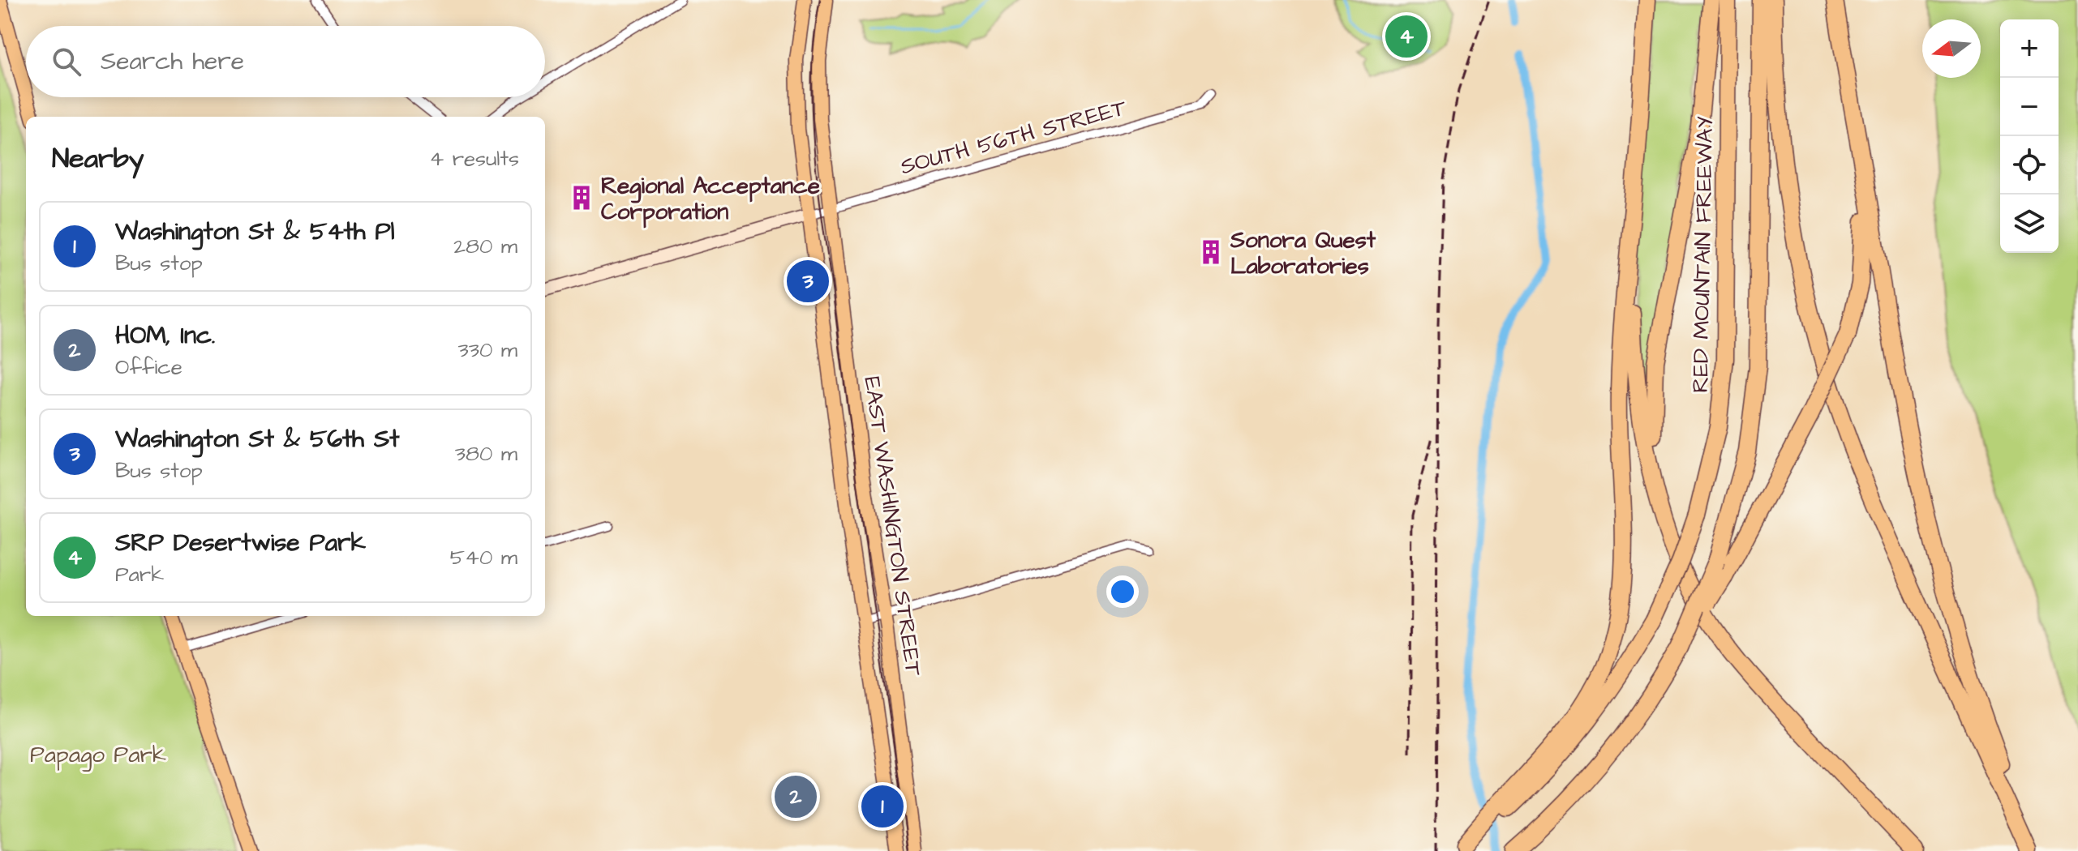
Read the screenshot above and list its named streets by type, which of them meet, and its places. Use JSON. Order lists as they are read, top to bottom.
{
  "streets": {
    "highway": ["RED MOUNTAIN FREEWAY"],
    "main road": ["EAST WASHINGTON STREET"],
    "street": ["SOUTH 56TH STREET"]
  },
  "crossings": [
    ["SOUTH 56TH STREET", "EAST WASHINGTON STREET"]
  ],
  "parks": ["Papago Park"],
  "places": {
    "building": ["Regional Acceptance Corporation", "Sonora Quest Laboratories"]
  },
  "north": "left",
  "page": {
    "pins": [
      "4",
      "3",
      "2",
      "1"
    ],
    "map_buttons": ["+", "−"],
    "search": "Search here",
    "heading": ["Nearby", "4 results"],
    "list": [
      {
        "mark": "1",
        "name": "Washington St & 54th Pl",
        "note": "Bus stop",
        "value": "280 m"
      },
      {
        "mark": "2",
        "name": "HOM, Inc.",
        "note": "Office",
        "value": "330 m"
      },
      {
        "mark": "3",
        "name": "Washington St & 56th St",
        "note": "Bus stop",
        "value": "380 m"
      },
      {
        "mark": "4",
        "name": "SRP Desertwise Park",
        "note": "Park",
        "value": "540 m"
      }
    ]
  }
}
